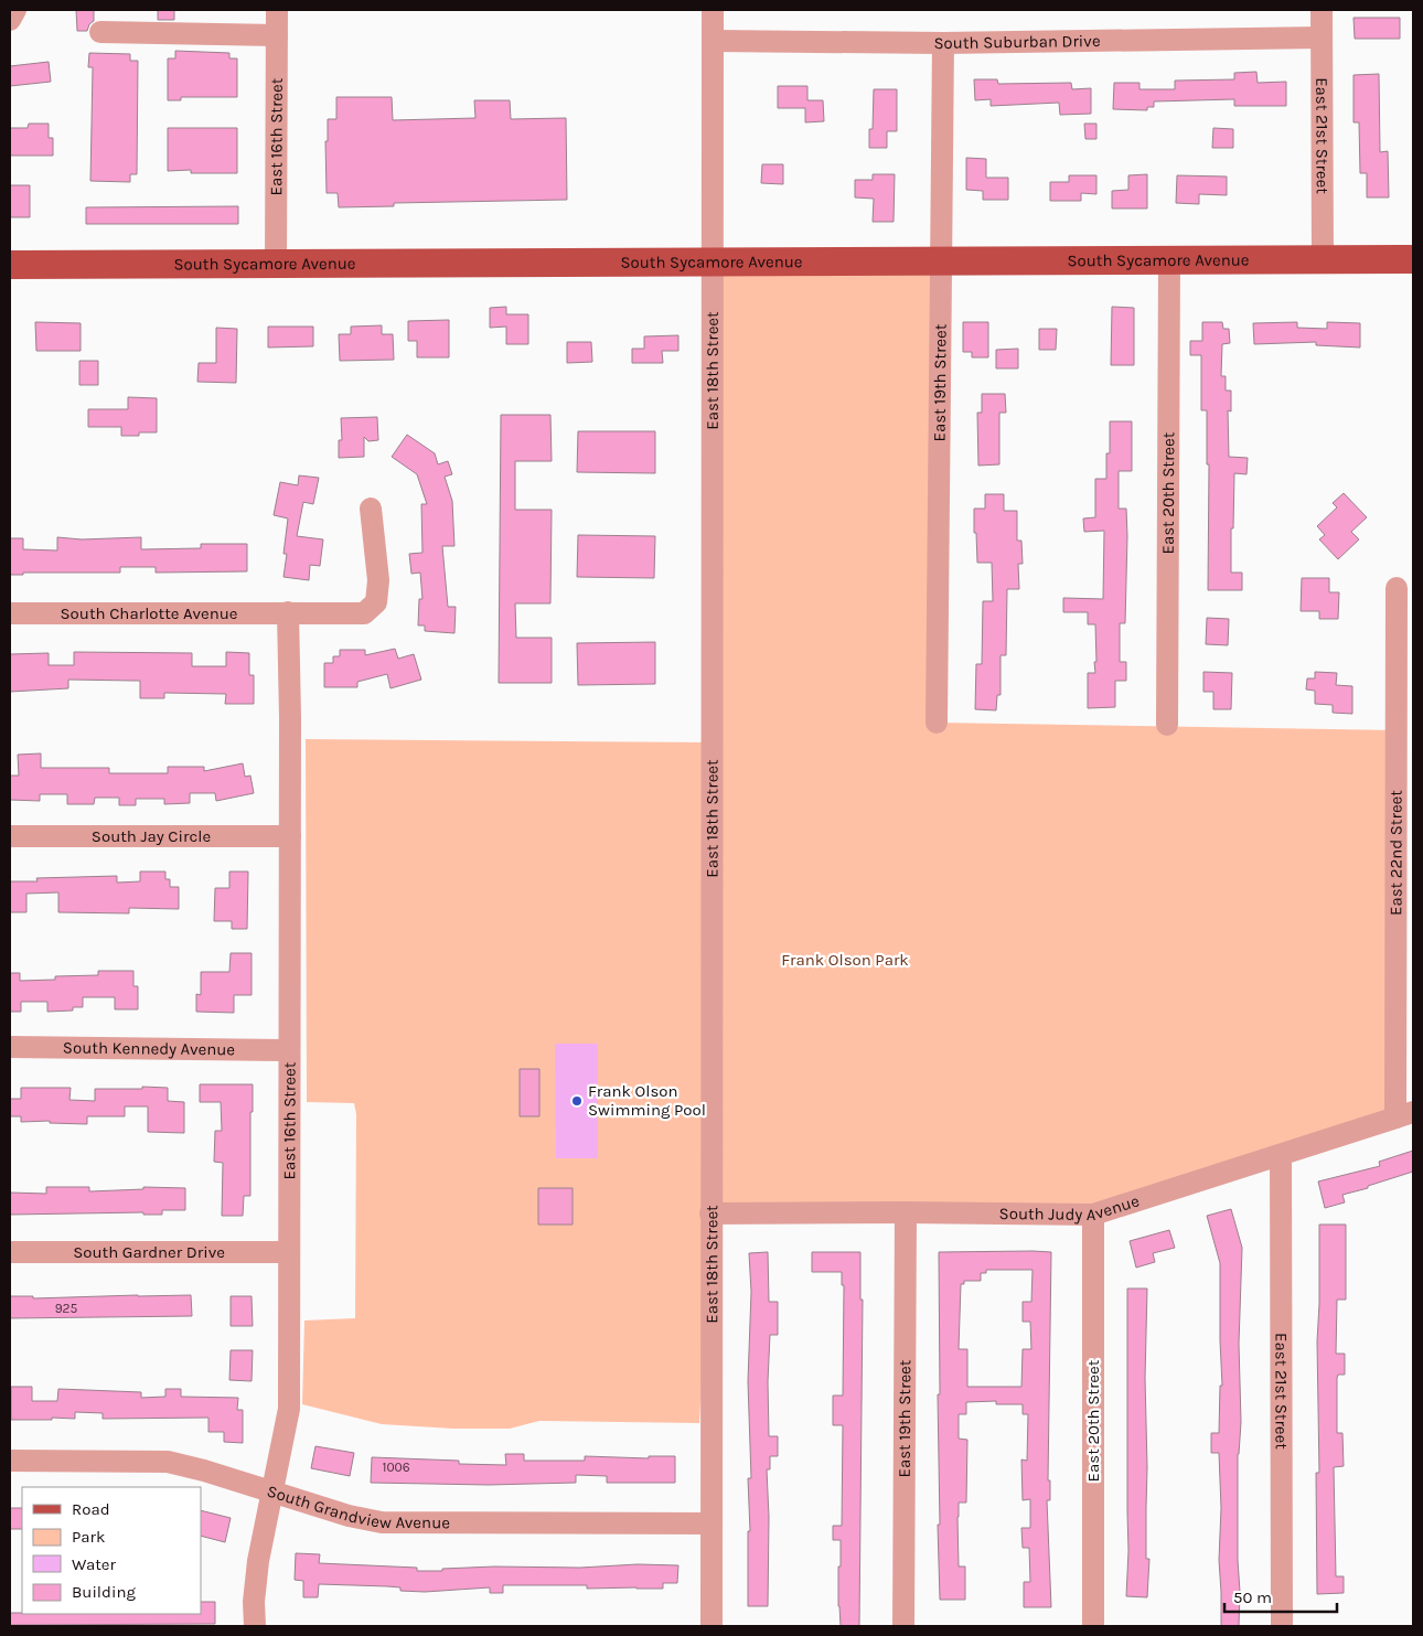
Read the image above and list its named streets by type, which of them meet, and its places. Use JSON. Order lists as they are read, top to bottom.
{
  "streets": {
    "main road": ["South Sycamore Avenue"],
    "street": [
      "South Suburban Drive",
      "East 21st Street",
      "East 16th Street",
      "East 18th Street",
      "East 19th Street",
      "East 20th Street",
      "South Charlotte Avenue",
      "South Jay Circle",
      "East 22nd Street",
      "South Kennedy Avenue",
      "South Judy Avenue",
      "South Gardner Drive",
      "South Grandview Avenue"
    ]
  },
  "crossings": [
    ["South Suburban Drive", "East 21st Street"],
    ["South Suburban Drive", "East 18th Street"],
    ["South Suburban Drive", "East 19th Street"],
    ["East 21st Street", "South Sycamore Avenue"],
    ["East 21st Street", "South Judy Avenue"],
    ["East 16th Street", "South Sycamore Avenue"],
    ["East 16th Street", "South Charlotte Avenue"],
    ["East 16th Street", "South Jay Circle"],
    ["East 16th Street", "South Kennedy Avenue"],
    ["East 16th Street", "South Gardner Drive"],
    ["East 16th Street", "South Grandview Avenue"],
    ["South Sycamore Avenue", "East 18th Street"],
    ["South Sycamore Avenue", "East 19th Street"],
    ["South Sycamore Avenue", "East 20th Street"],
    ["East 18th Street", "South Judy Avenue"],
    ["East 18th Street", "South Grandview Avenue"],
    ["East 19th Street", "South Judy Avenue"],
    ["East 20th Street", "South Judy Avenue"],
    ["East 22nd Street", "South Judy Avenue"]
  ],
  "parks": ["Frank Olson Park"],
  "places": ["Frank Olson Swimming Pool"],
  "house_numbers": ["925", "1006"],
  "legend": [
    "Road",
    "Park",
    "Water",
    "Building"
  ],
  "scale_bar": "50 m"
}
